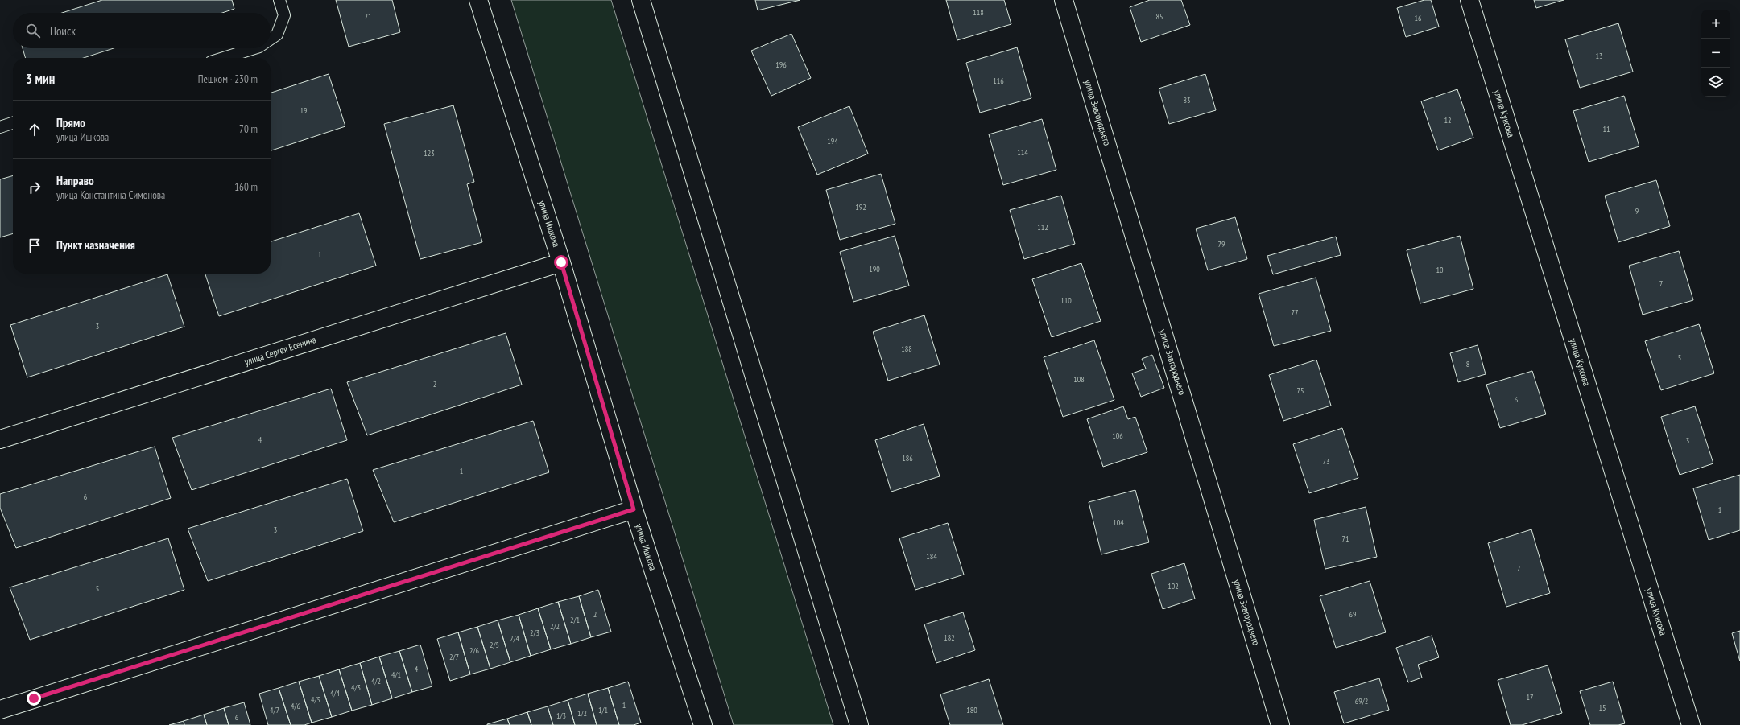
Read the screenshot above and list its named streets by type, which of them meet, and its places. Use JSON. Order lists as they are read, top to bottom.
{
  "streets": {
    "street": [
      "улица Завгороднего",
      "улица Куксова",
      "улица Ишкова",
      "улица Сергея Есенина"
    ]
  },
  "crossings": [
    ["улица Ишкова", "улица Сергея Есенина"]
  ],
  "house_numbers": [
    "118",
    "21",
    "85",
    "16",
    "13",
    "196",
    "116",
    "83",
    "19",
    "12",
    "11",
    "194",
    "114",
    "123",
    "192",
    "9",
    "112",
    "79",
    "1",
    "190",
    "10",
    "7",
    "110",
    "77",
    "3",
    "188",
    "5",
    "8",
    "108",
    "2",
    "75",
    "6",
    "106",
    "4",
    "3",
    "186",
    "73",
    "1",
    "6",
    "1",
    "104",
    "3",
    "71",
    "184",
    "2",
    "102",
    "5",
    "2",
    "69",
    "2/1",
    "2/2",
    "2/3",
    "182",
    "2/4",
    "2/5",
    "2/6",
    "2/7",
    "4",
    "4/1",
    "4/2",
    "4/3",
    "4/4",
    "17",
    "4/5",
    "69/2",
    "1",
    "4/6",
    "15",
    "4/7",
    "1/1",
    "180",
    "1/2",
    "1/3",
    "6"
  ],
  "page": {
    "map_buttons": ["+", "−"],
    "search": "Поиск",
    "heading": ["3 мин", "Пешком · 230 m"],
    "list": [
      ["Прямо", "улица Ишкова", "70 m"],
      ["Направо", "улица Константина Симонова", "160 m"],
      "Пункт назначения"
    ]
  }
}
